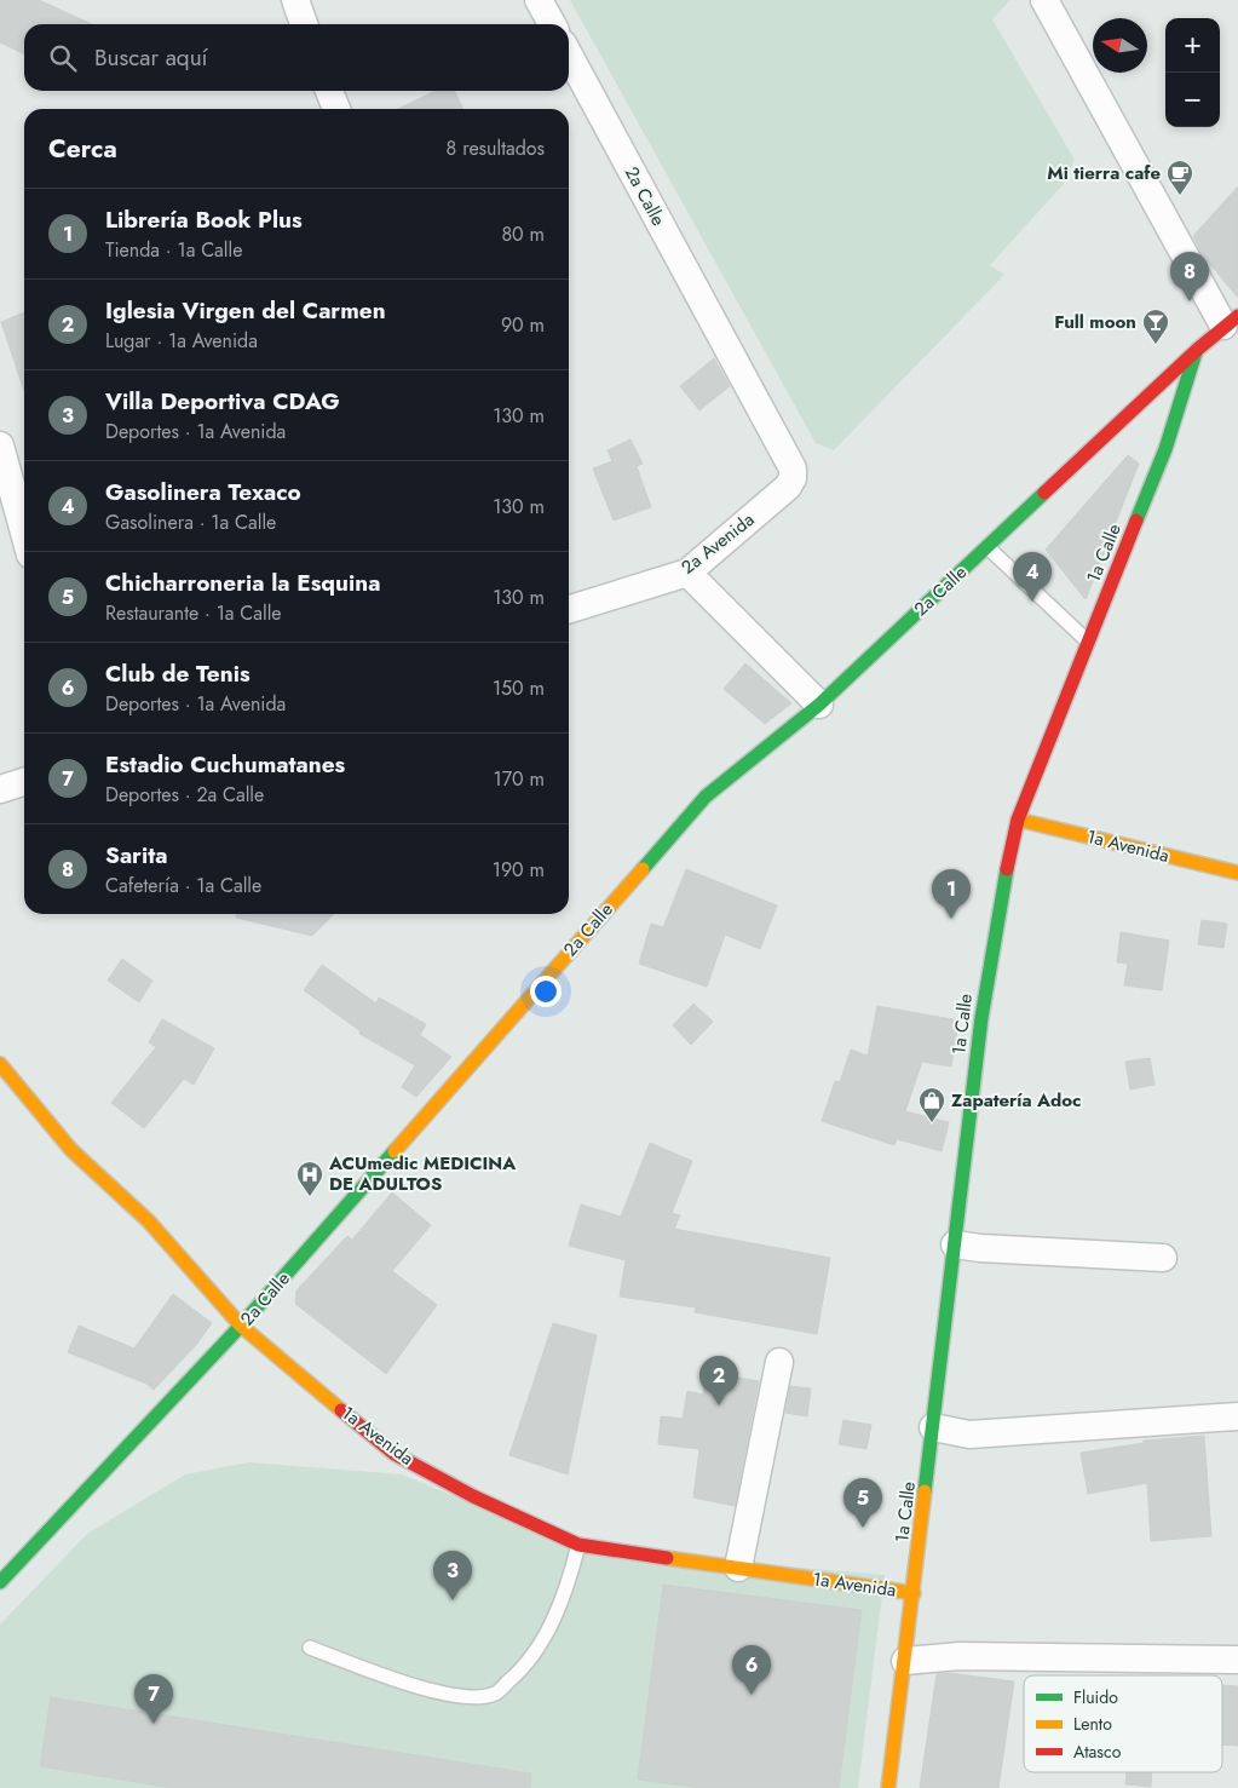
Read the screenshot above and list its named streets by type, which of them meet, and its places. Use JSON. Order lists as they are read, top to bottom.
{
  "streets": {
    "main road": ["2a Calle", "1a Calle", "1a Avenida"],
    "street": ["2a Avenida"]
  },
  "crossings": [
    ["2a Calle", "2a Avenida"],
    ["2a Calle", "1a Calle"],
    ["2a Calle", "1a Avenida"],
    ["1a Calle", "1a Avenida"]
  ],
  "places": {
    "cafe": ["Mi tierra cafe"],
    "bar": ["Full moon"],
    "shop": ["Zapatería Adoc"],
    "hospital": ["ACUmedic MEDICINA DE ADULTOS"]
  },
  "legend": ["Fluido", "Lento", "Atasco"],
  "north": "left",
  "page": {
    "map_buttons": ["+", "−"],
    "search": "Buscar aquí",
    "heading": ["Cerca", "8 resultados"],
    "list": [
      {
        "mark": "1",
        "name": "Librería Book Plus",
        "note": "Tienda · 1a Calle",
        "value": "80 m"
      },
      {
        "mark": "2",
        "name": "Iglesia Virgen del Carmen",
        "note": "Lugar · 1a Avenida",
        "value": "90 m"
      },
      {
        "mark": "3",
        "name": "Villa Deportiva CDAG",
        "note": "Deportes · 1a Avenida",
        "value": "130 m"
      },
      {
        "mark": "4",
        "name": "Gasolinera Texaco",
        "note": "Gasolinera · 1a Calle",
        "value": "130 m"
      },
      {
        "mark": "5",
        "name": "Chicharroneria la Esquina",
        "note": "Restaurante · 1a Calle",
        "value": "130 m"
      },
      {
        "mark": "6",
        "name": "Club de Tenis",
        "note": "Deportes · 1a Avenida",
        "value": "150 m"
      },
      {
        "mark": "7",
        "name": "Estadio Cuchumatanes",
        "note": "Deportes · 2a Calle",
        "value": "170 m"
      },
      {
        "mark": "8",
        "name": "Sarita",
        "note": "Cafetería · 1a Calle",
        "value": "190 m"
      }
    ],
    "pins": [
      "8",
      "4",
      "1",
      "2",
      "5",
      "3",
      "6",
      "7"
    ]
  }
}
